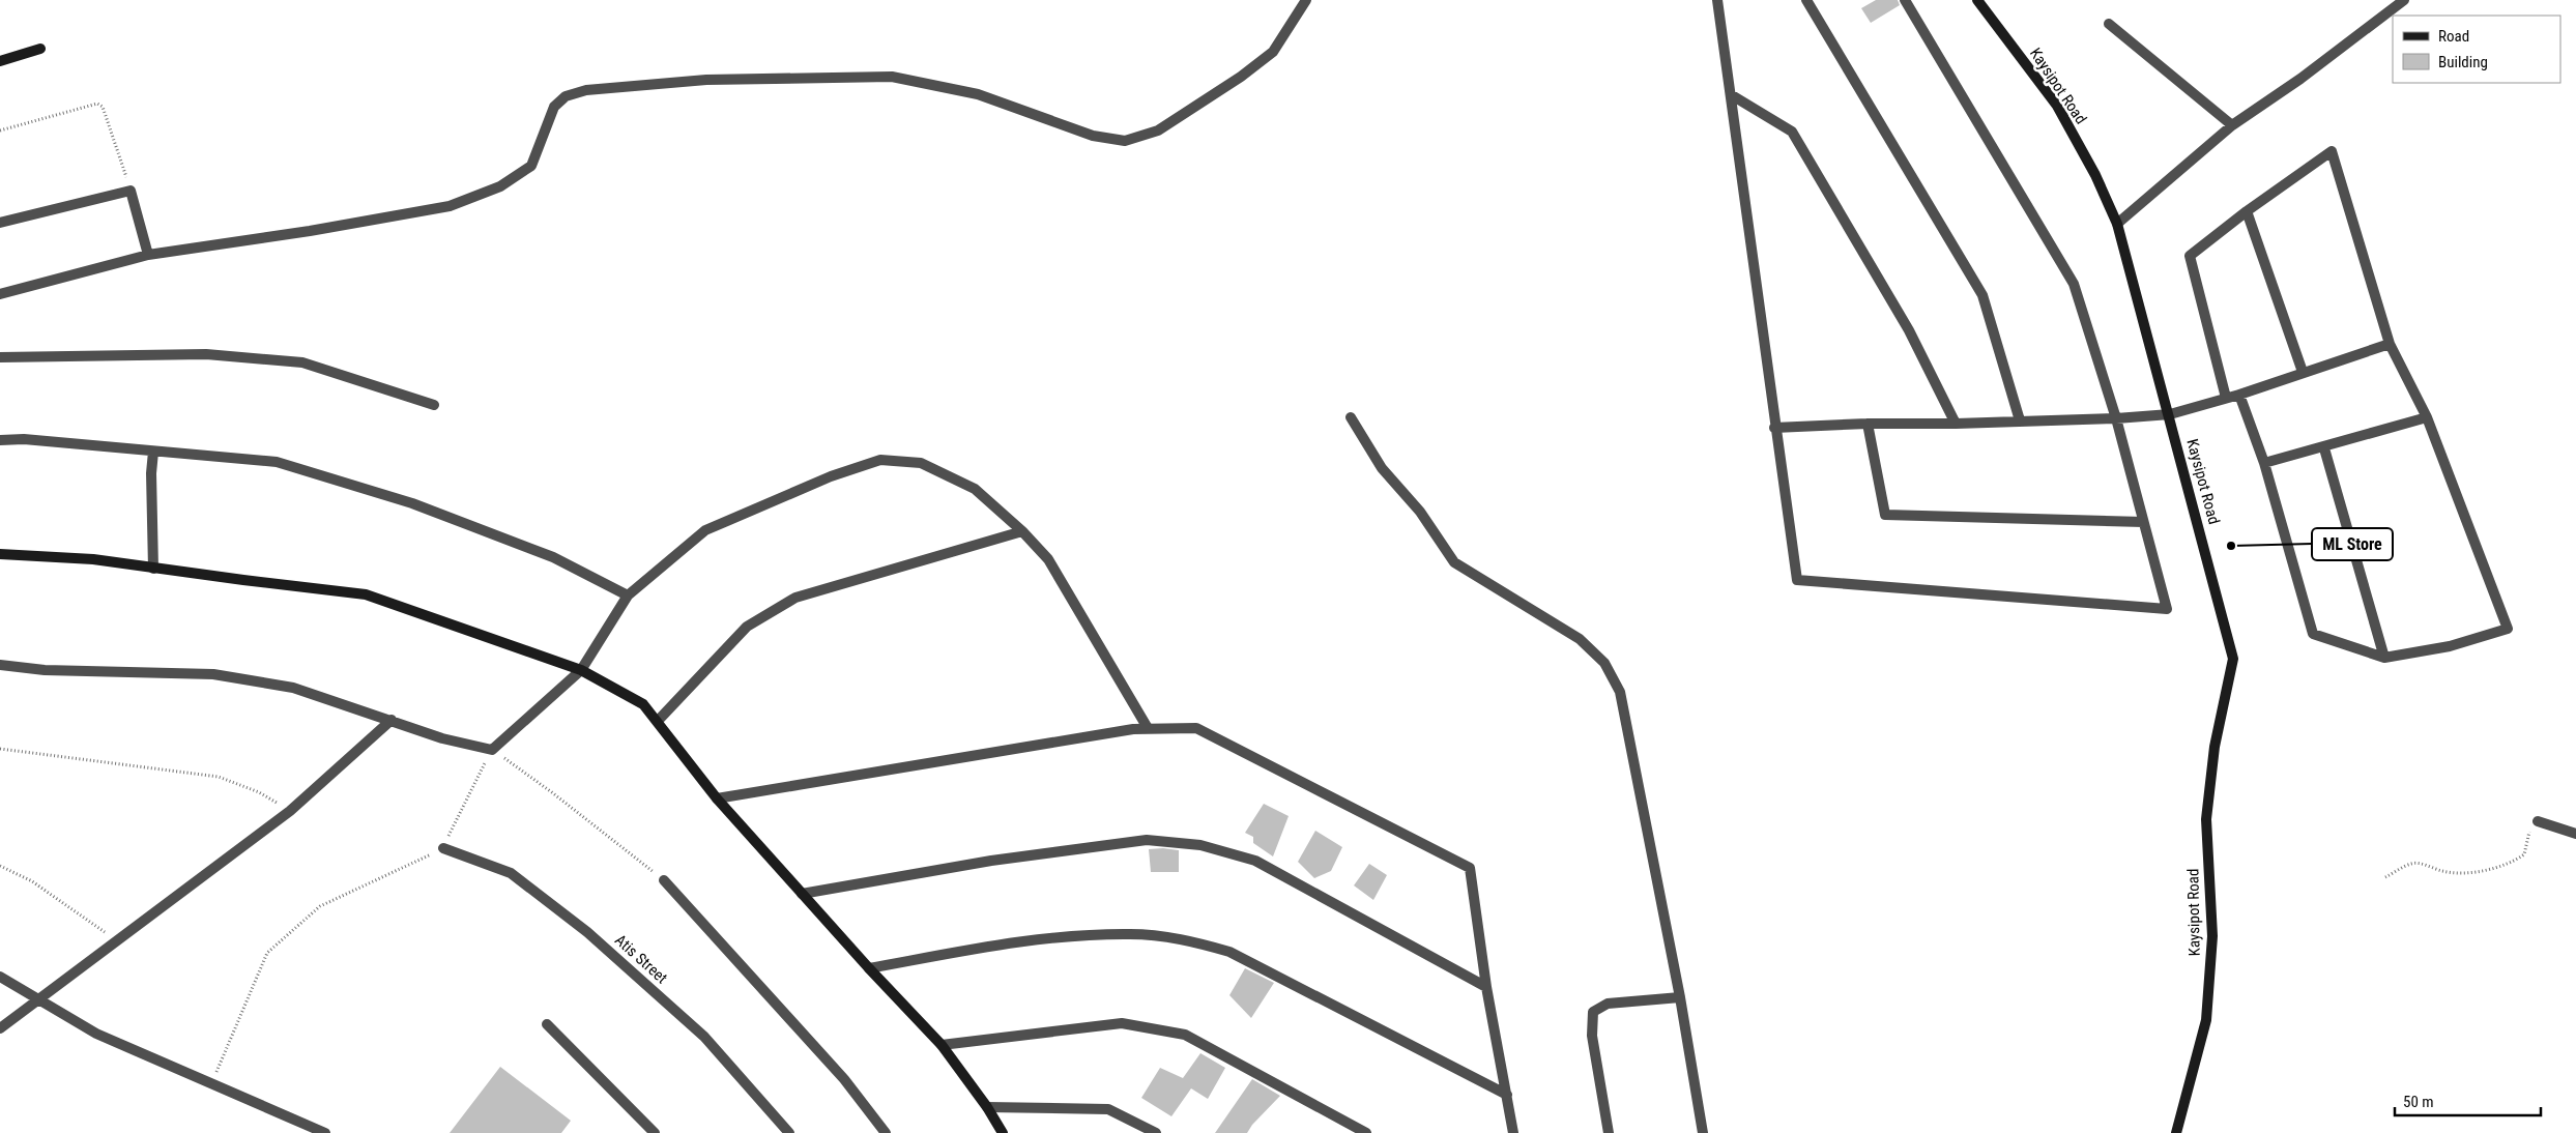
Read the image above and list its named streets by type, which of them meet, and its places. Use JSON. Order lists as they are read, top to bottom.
{
  "streets": {
    "street": ["Kaysipot Road", "Atis Street"]
  },
  "places": ["ML Store"],
  "legend": ["Road", "Building"],
  "scale_bar": "50 m"
}
